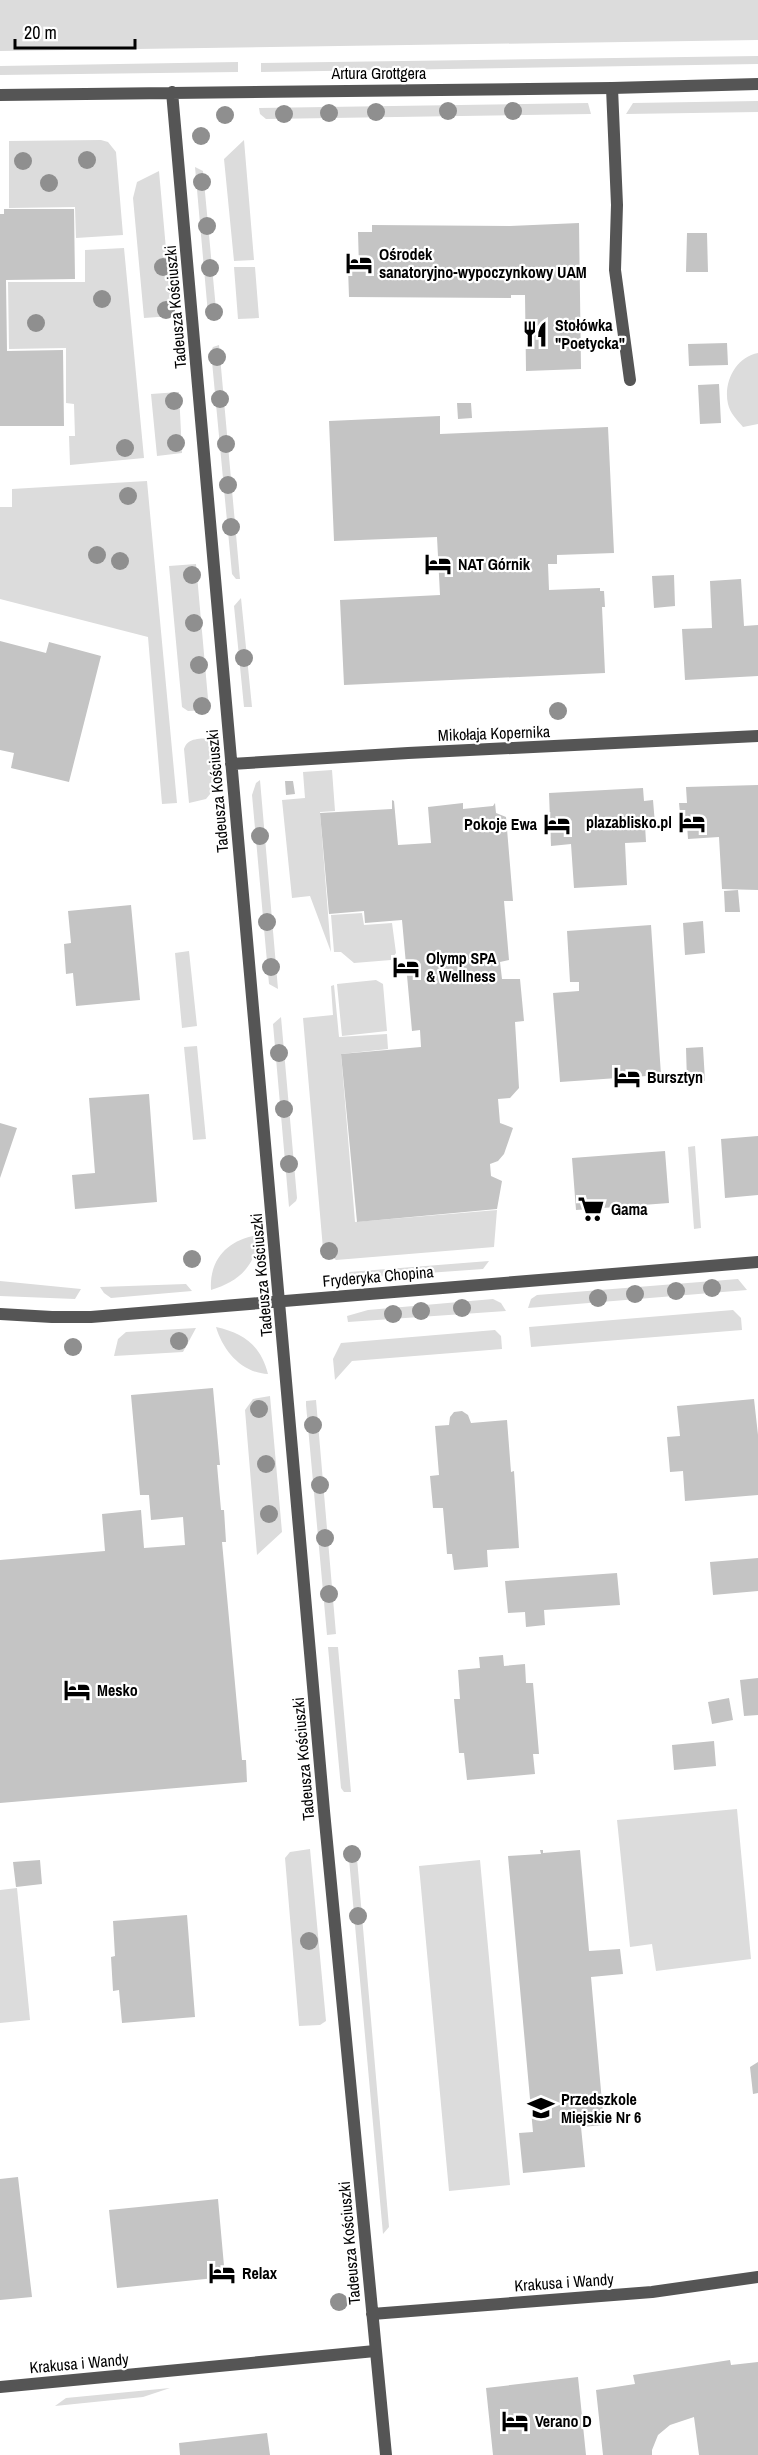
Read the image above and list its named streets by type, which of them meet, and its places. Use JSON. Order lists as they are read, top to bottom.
{
  "streets": {
    "street": [
      "Artura Grottgera",
      "Tadeusza Kościuszki",
      "Mikołaja Kopernika",
      "Fryderyka Chopina",
      "Krakusa i Wandy"
    ]
  },
  "crossings": [
    ["Artura Grottgera", "Tadeusza Kościuszki"],
    ["Tadeusza Kościuszki", "Mikołaja Kopernika"],
    ["Tadeusza Kościuszki", "Fryderyka Chopina"],
    ["Tadeusza Kościuszki", "Krakusa i Wandy"]
  ],
  "places": {
    "hotel": [
      "Ośrodek sanatoryjno-wypoczynkowy UAM",
      "NAT Górnik",
      "plazablisko.pl",
      "Pokoje Ewa",
      "Olymp SPA & Wellness",
      "Bursztyn",
      "Mesko",
      "Relax",
      "Verano D"
    ],
    "restaurant": ["Stołówka \"Poetycka\""],
    "supermarket": ["Gama"],
    "school or university": ["Przedszkole Miejskie Nr 6"]
  },
  "scale_bar": "20 m"
}
